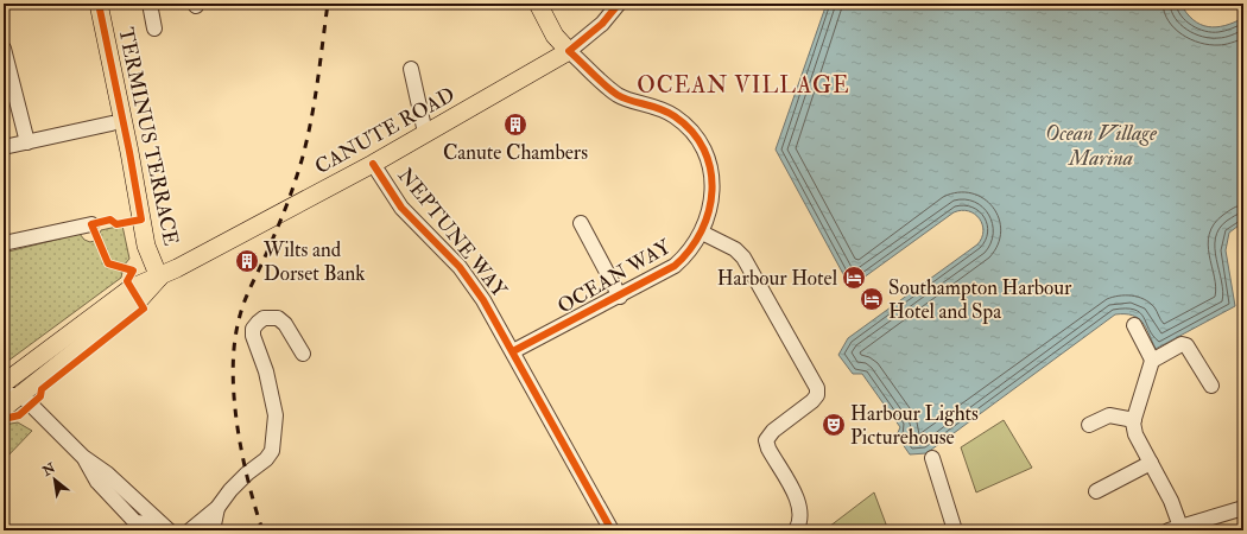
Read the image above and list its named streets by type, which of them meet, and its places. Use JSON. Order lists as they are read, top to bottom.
{
  "streets": {
    "main road": ["CANUTE ROAD", "TERMINUS TERRACE"],
    "street": ["NEPTUNE WAY", "OCEAN WAY"]
  },
  "crossings": [
    ["CANUTE ROAD", "TERMINUS TERRACE"],
    ["CANUTE ROAD", "NEPTUNE WAY"],
    ["CANUTE ROAD", "OCEAN WAY"],
    ["NEPTUNE WAY", "OCEAN WAY"]
  ],
  "districts": ["OCEAN VILLAGE"],
  "water": ["Ocean Village Marina"],
  "places": {
    "building": ["Canute Chambers", "Wilts and Dorset Bank"],
    "hotel": ["Harbour Hotel", "Southampton Harbour Hotel and Spa"],
    "theatre": ["Harbour Lights Picturehouse"]
  },
  "north": "top left"
}
